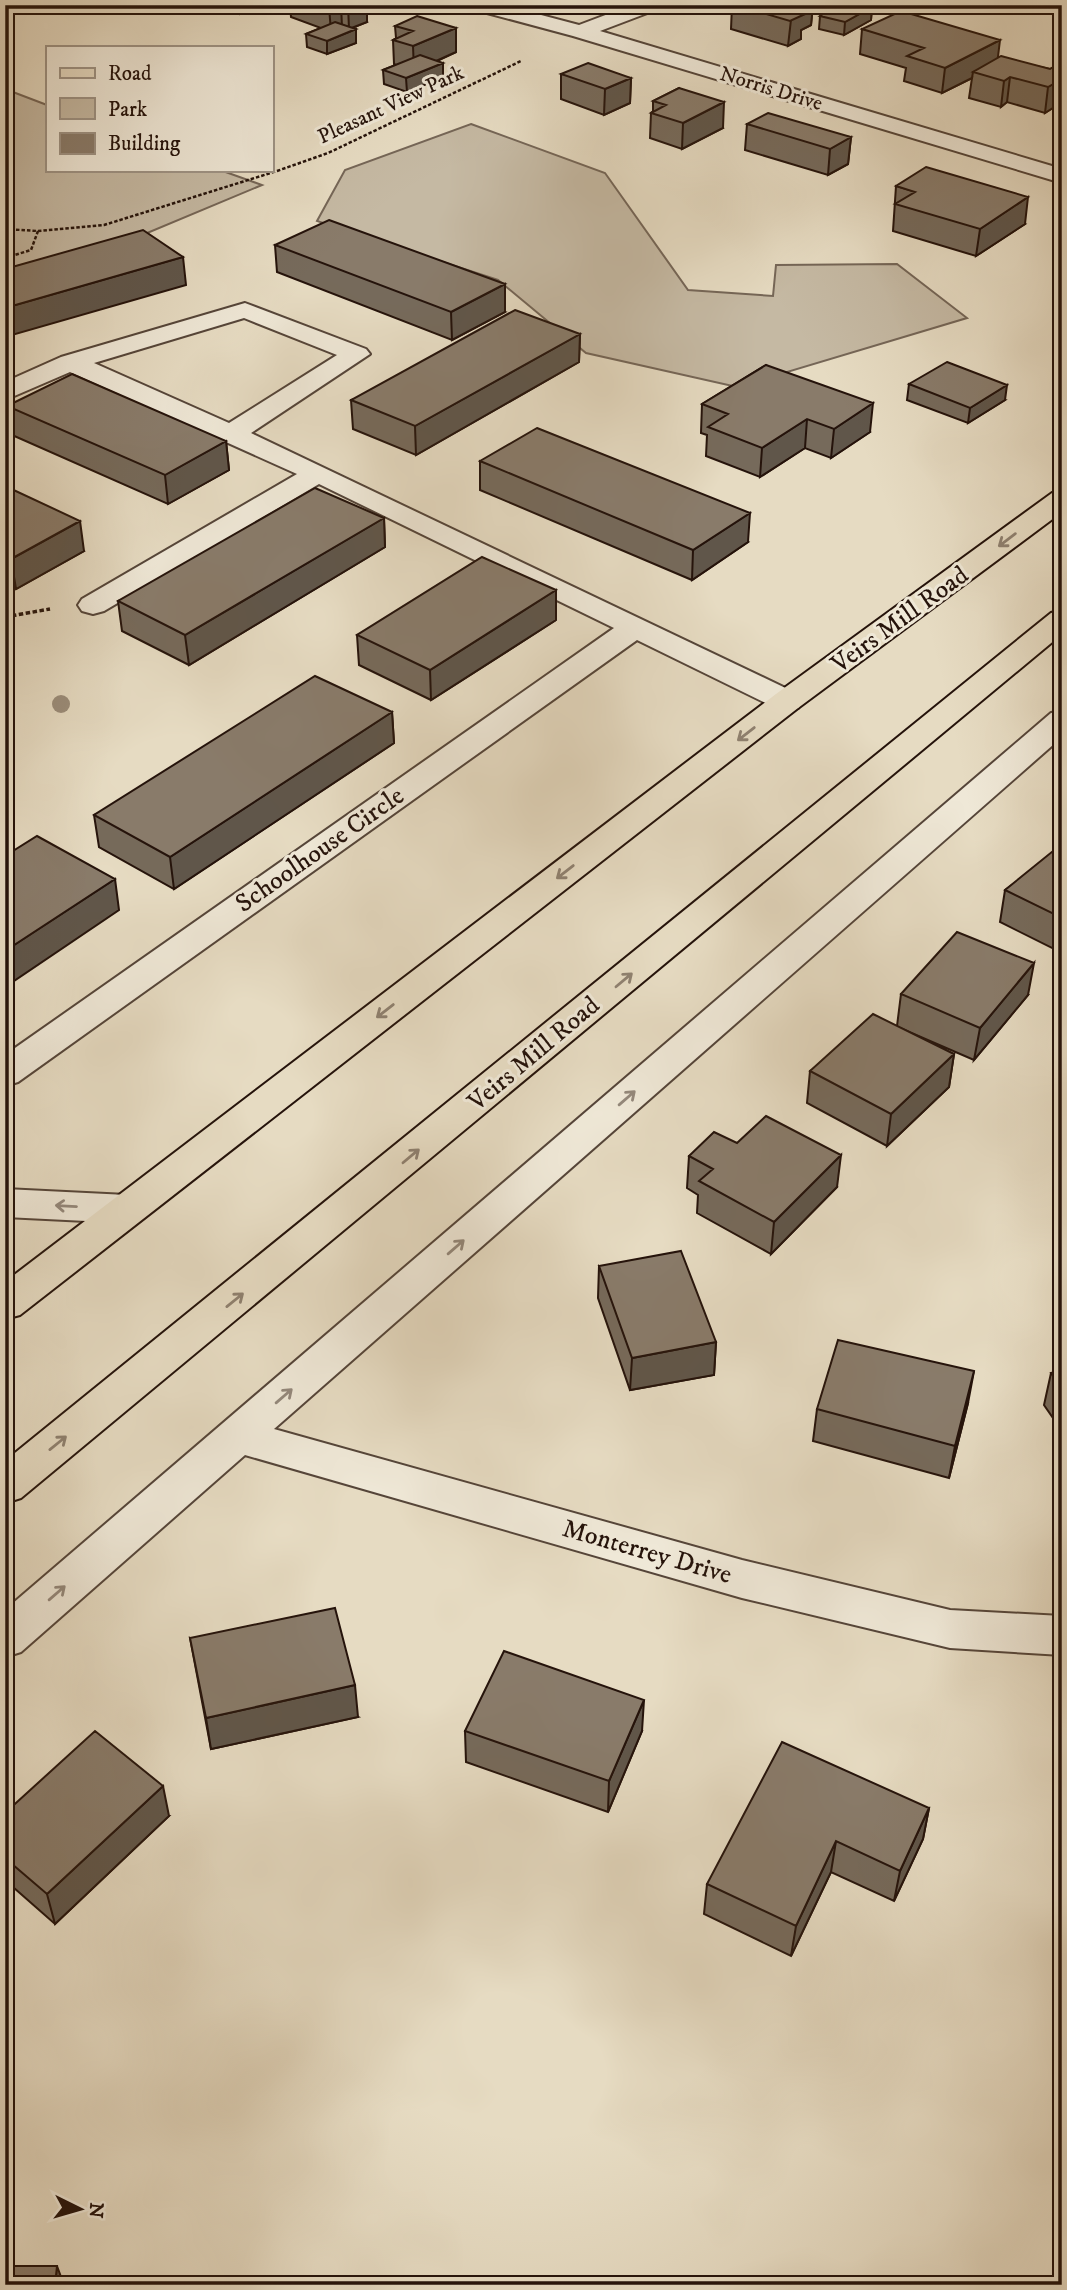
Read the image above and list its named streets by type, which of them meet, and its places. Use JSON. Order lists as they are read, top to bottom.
{
  "streets": {
    "main road": ["Veirs Mill Road"],
    "street": ["Norris Drive", "Schoolhouse Circle", "Monterrey Drive"],
    "path": ["Pleasant View Park"]
  },
  "crossings": [
    ["Norris Drive", "Pleasant View Park"]
  ],
  "legend": ["Road", "Park", "Building"],
  "north": "right"
}
